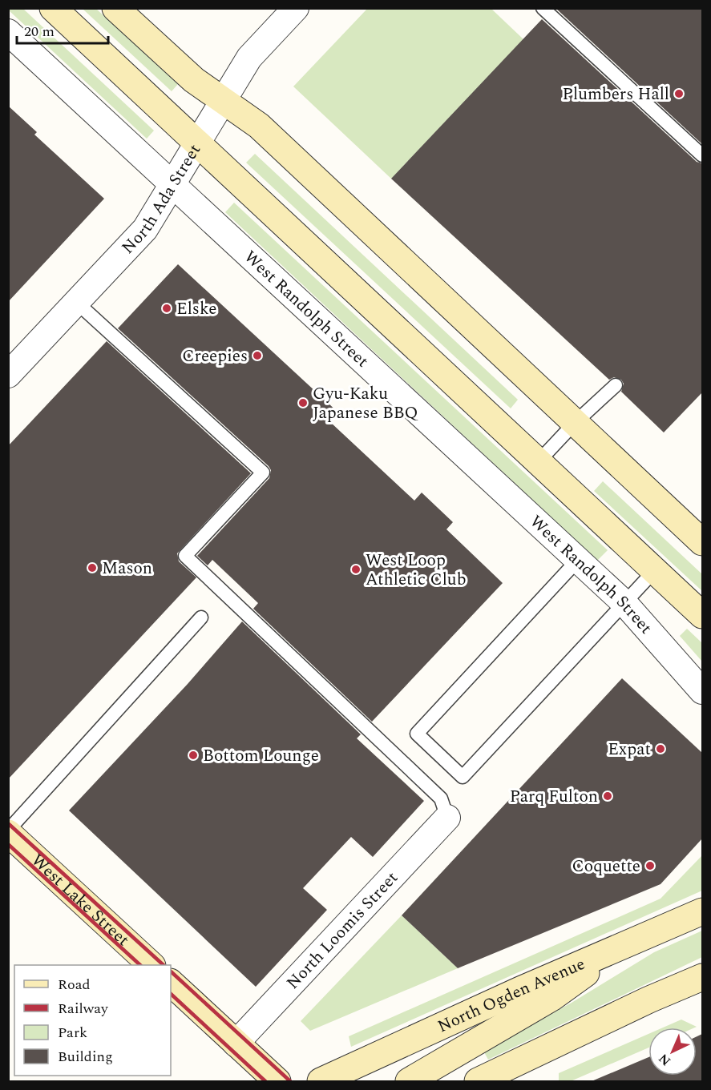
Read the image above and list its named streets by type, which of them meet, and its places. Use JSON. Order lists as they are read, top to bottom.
{
  "streets": {
    "main road": ["West Lake Street", "North Ogden Avenue"],
    "street": ["North Ada Street", "West Randolph Street", "North Loomis Street"]
  },
  "crossings": [
    ["North Ada Street", "West Randolph Street"]
  ],
  "places": [
    "Plumbers Hall",
    "Elske",
    "Creepies",
    "Gyu-Kaku Japanese BBQ",
    "Mason",
    "West Loop Athletic Club",
    "Expat",
    "Bottom Lounge",
    "Parq Fulton",
    "Coquette"
  ],
  "legend": [
    "Road",
    "Railway",
    "Park",
    "Building"
  ],
  "scale_bar": "20 m",
  "north": "bottom left"
}
